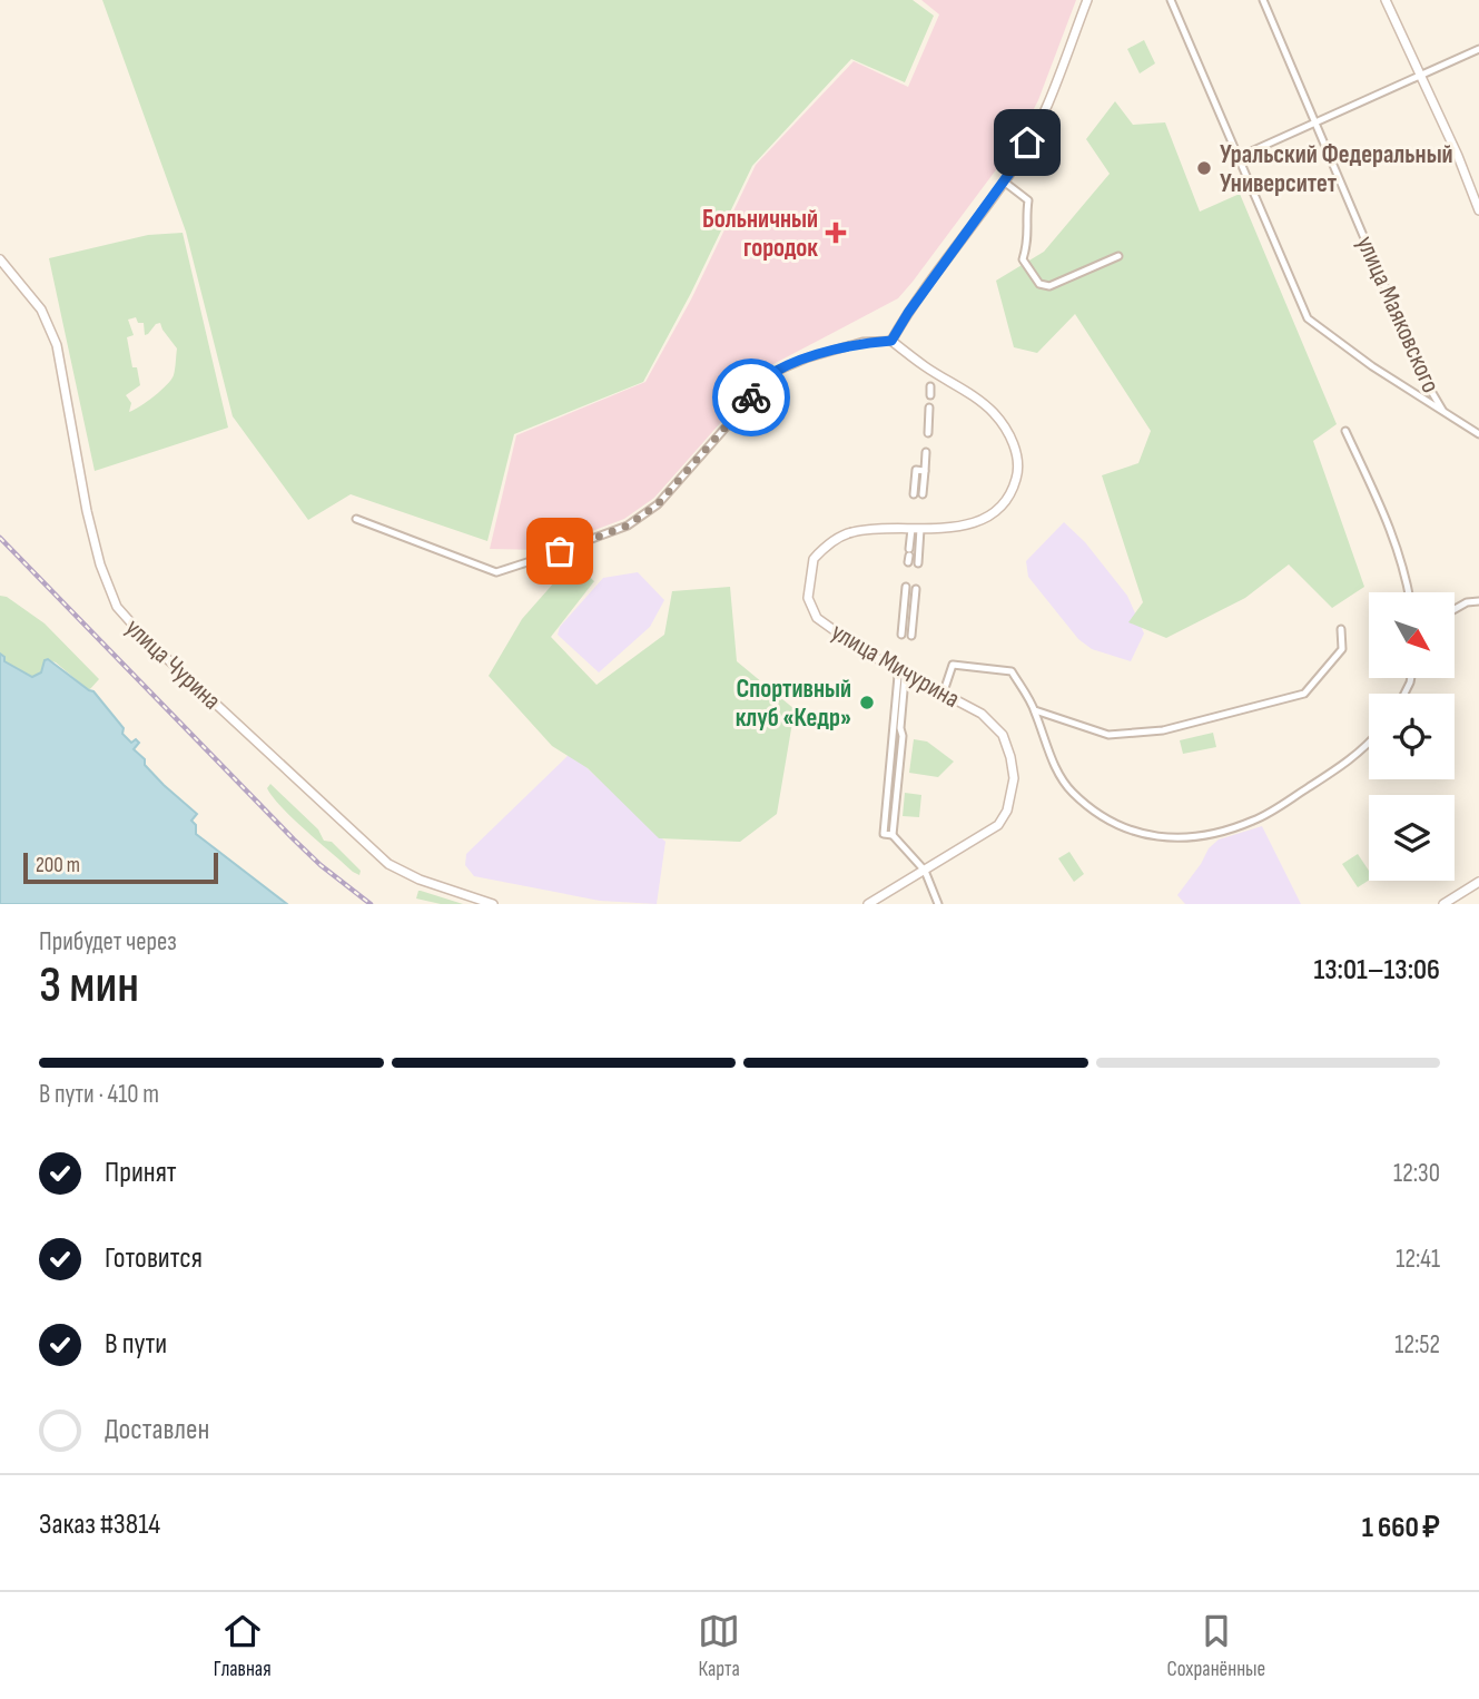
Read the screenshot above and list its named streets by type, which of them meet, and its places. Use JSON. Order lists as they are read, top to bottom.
{
  "streets": {
    "street": ["улица Маяковского", "улица Чурина", "улица Мичурина"]
  },
  "places": {
    "other": ["Уральский Федеральный Университет", "Спортивный клуб «Кедр»"],
    "health": ["Больничный городок"]
  },
  "scale_bar": "200 m",
  "north": "bottom right",
  "page": {
    "scale": "200 m",
    "heading": ["3 мин", "Прибудет через", "13:01–13:06"],
    "panel": ["Заказ #3814", "1 660 ₽"],
    "bar": "В пути · 410 m",
    "list": [
      ["Принят", "12:30"],
      ["Готовится", "12:41"],
      ["В пути", "12:52"],
      "Доставлен"
    ],
    "tabs": ["Главная", "Карта", "Сохранённые"]
  }
}
